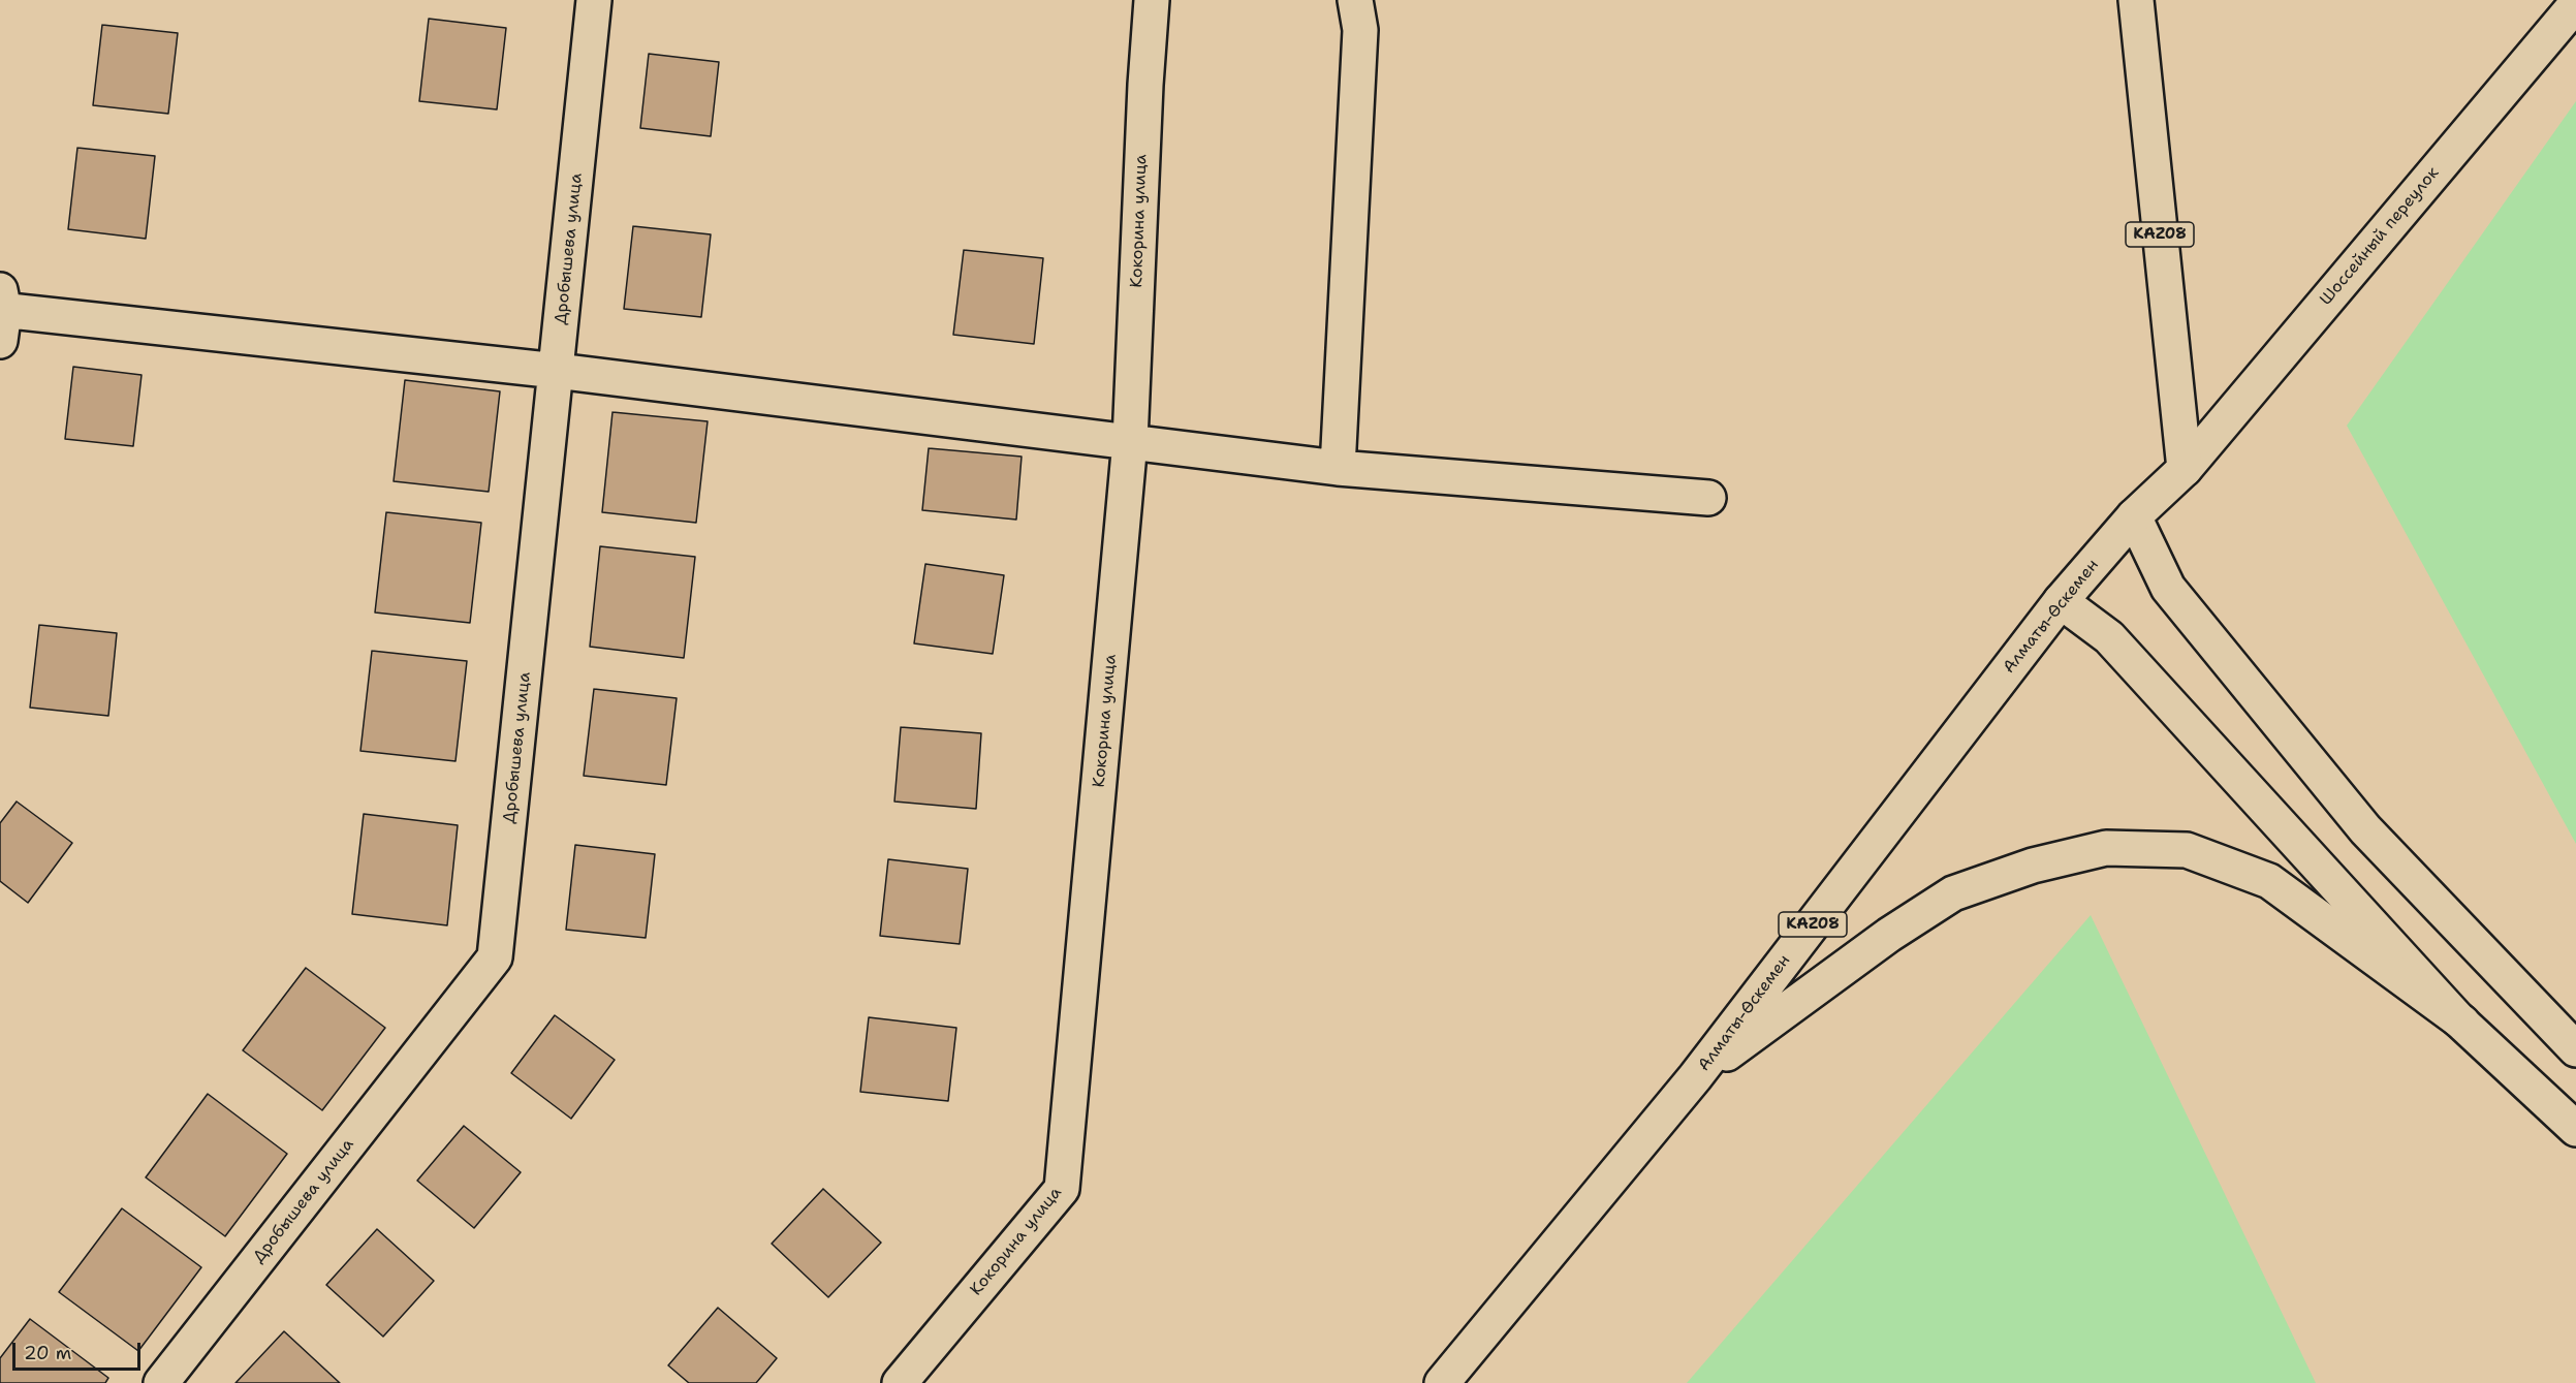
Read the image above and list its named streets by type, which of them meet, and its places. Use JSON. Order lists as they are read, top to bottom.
{
  "streets": {
    "main road": [
      "Кокорина улица",
      "KAZ08",
      "Шоссейный переулок",
      "Дробышева улица",
      "Алматы-Өскемен"
    ]
  },
  "crossings": [
    ["KAZ08", "Шоссейный переулок"],
    ["KAZ08", "Алматы-Өскемен"],
    ["Шоссейный переулок", "Алматы-Өскемен"]
  ],
  "scale_bar": "20 m"
}
